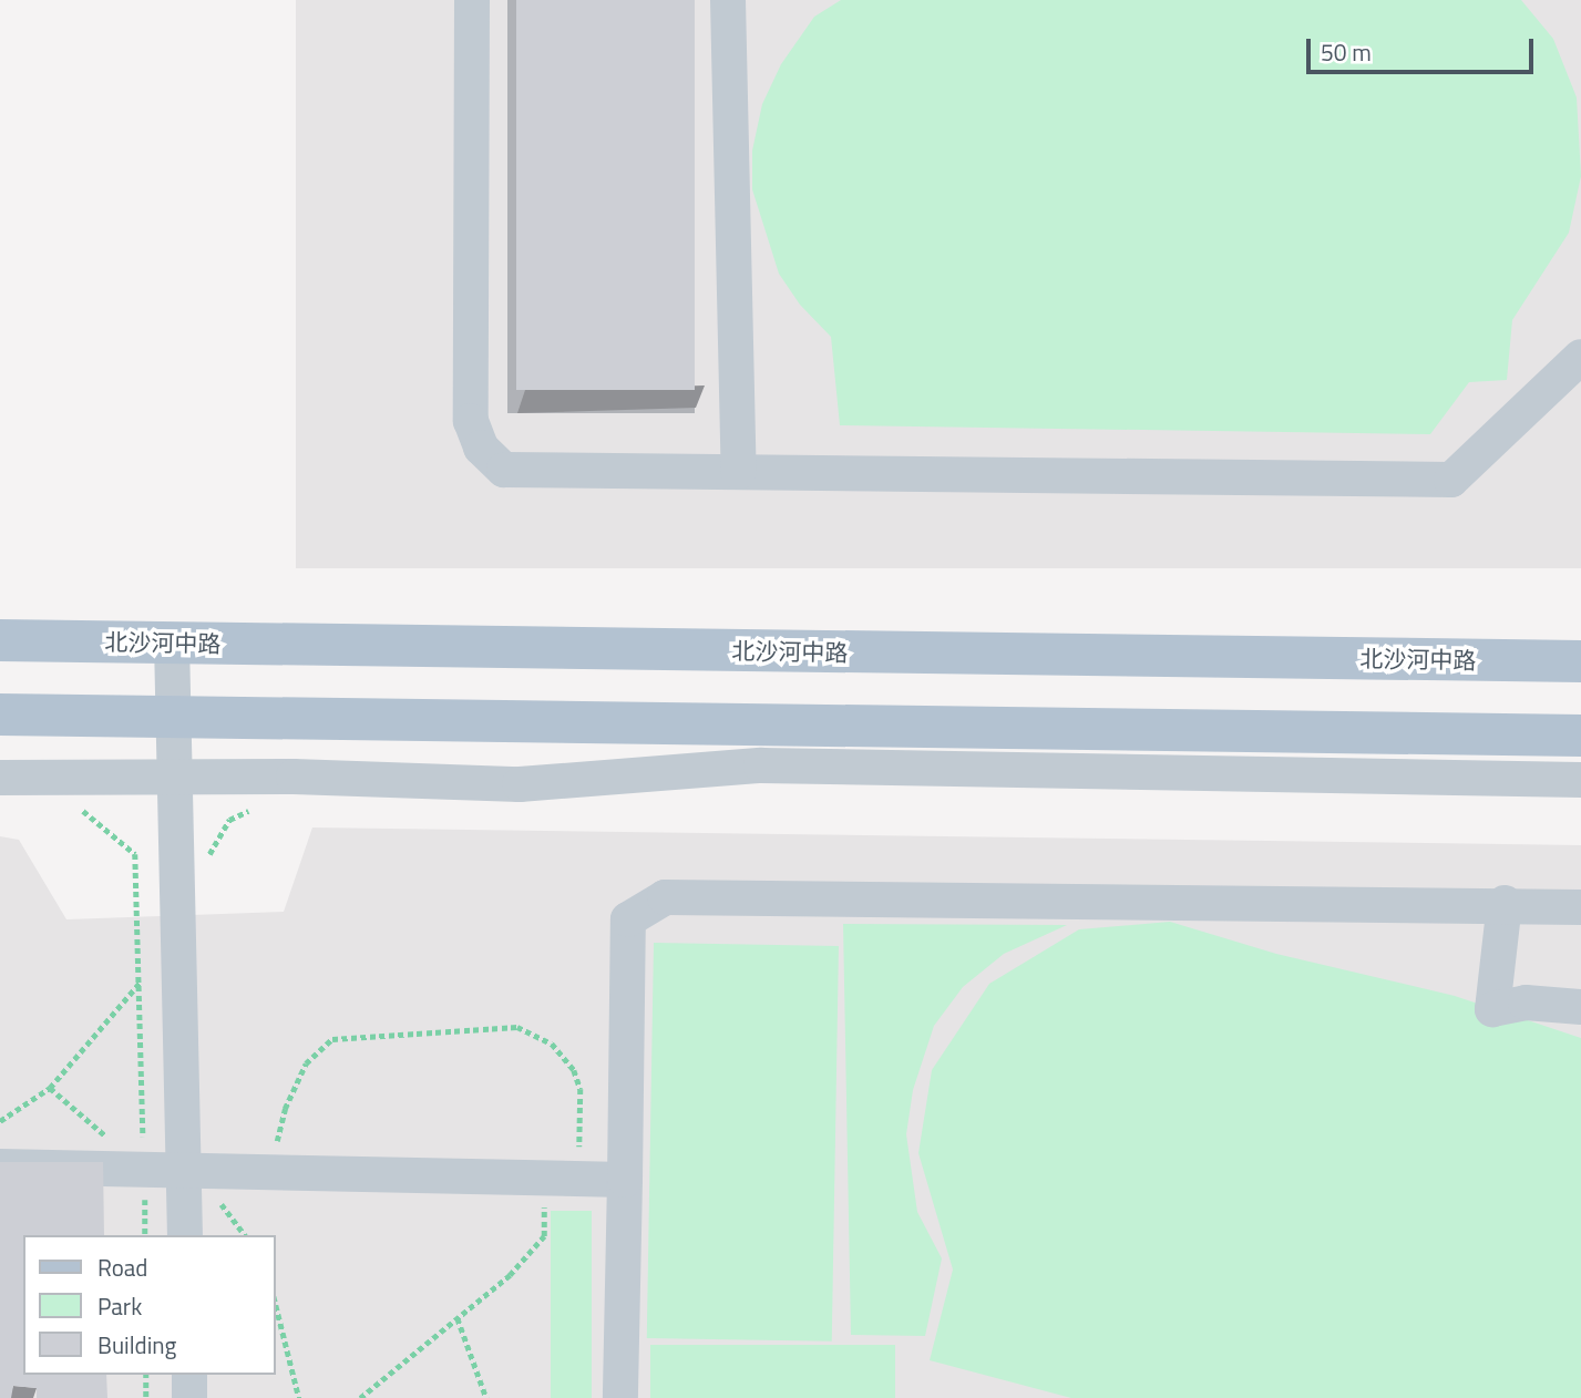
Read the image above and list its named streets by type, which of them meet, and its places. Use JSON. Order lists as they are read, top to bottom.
{
  "streets": {
    "main road": ["北沙河中路"]
  },
  "legend": ["Road", "Park", "Building"],
  "scale_bar": "50 m"
}
